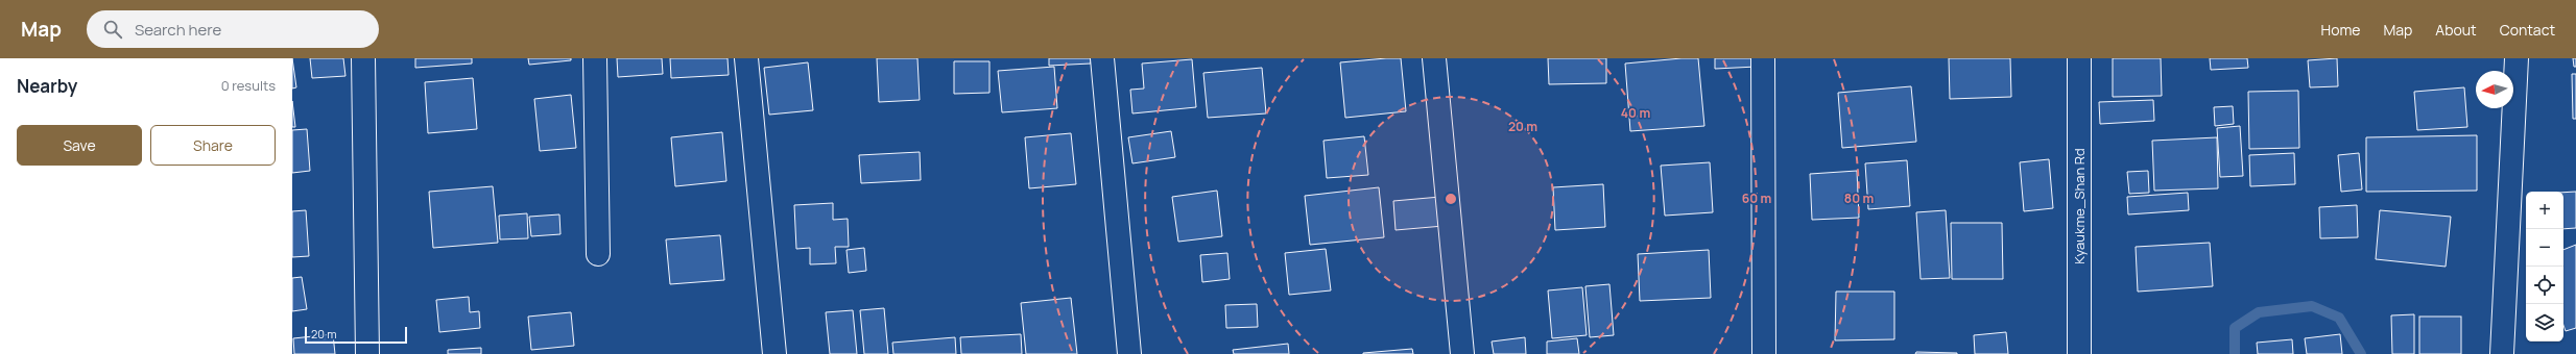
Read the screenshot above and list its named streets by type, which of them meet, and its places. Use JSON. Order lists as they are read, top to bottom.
{
  "streets": {
    "street": ["Kyaukme_Shan Rd"]
  },
  "scale_bar": "20 m",
  "north": "left",
  "page": {
    "header": "Map",
    "search": "Search here",
    "nav": [
      "Home",
      "Map",
      "About",
      "Contact"
    ],
    "heading": ["Nearby", "0 results"],
    "buttons": ["Save", "Share"],
    "map_buttons": ["+", "−"],
    "scale": "20 m"
  },
  "rings": [
    "40 m",
    "20 m",
    "60 m",
    "80 m"
  ]
}
